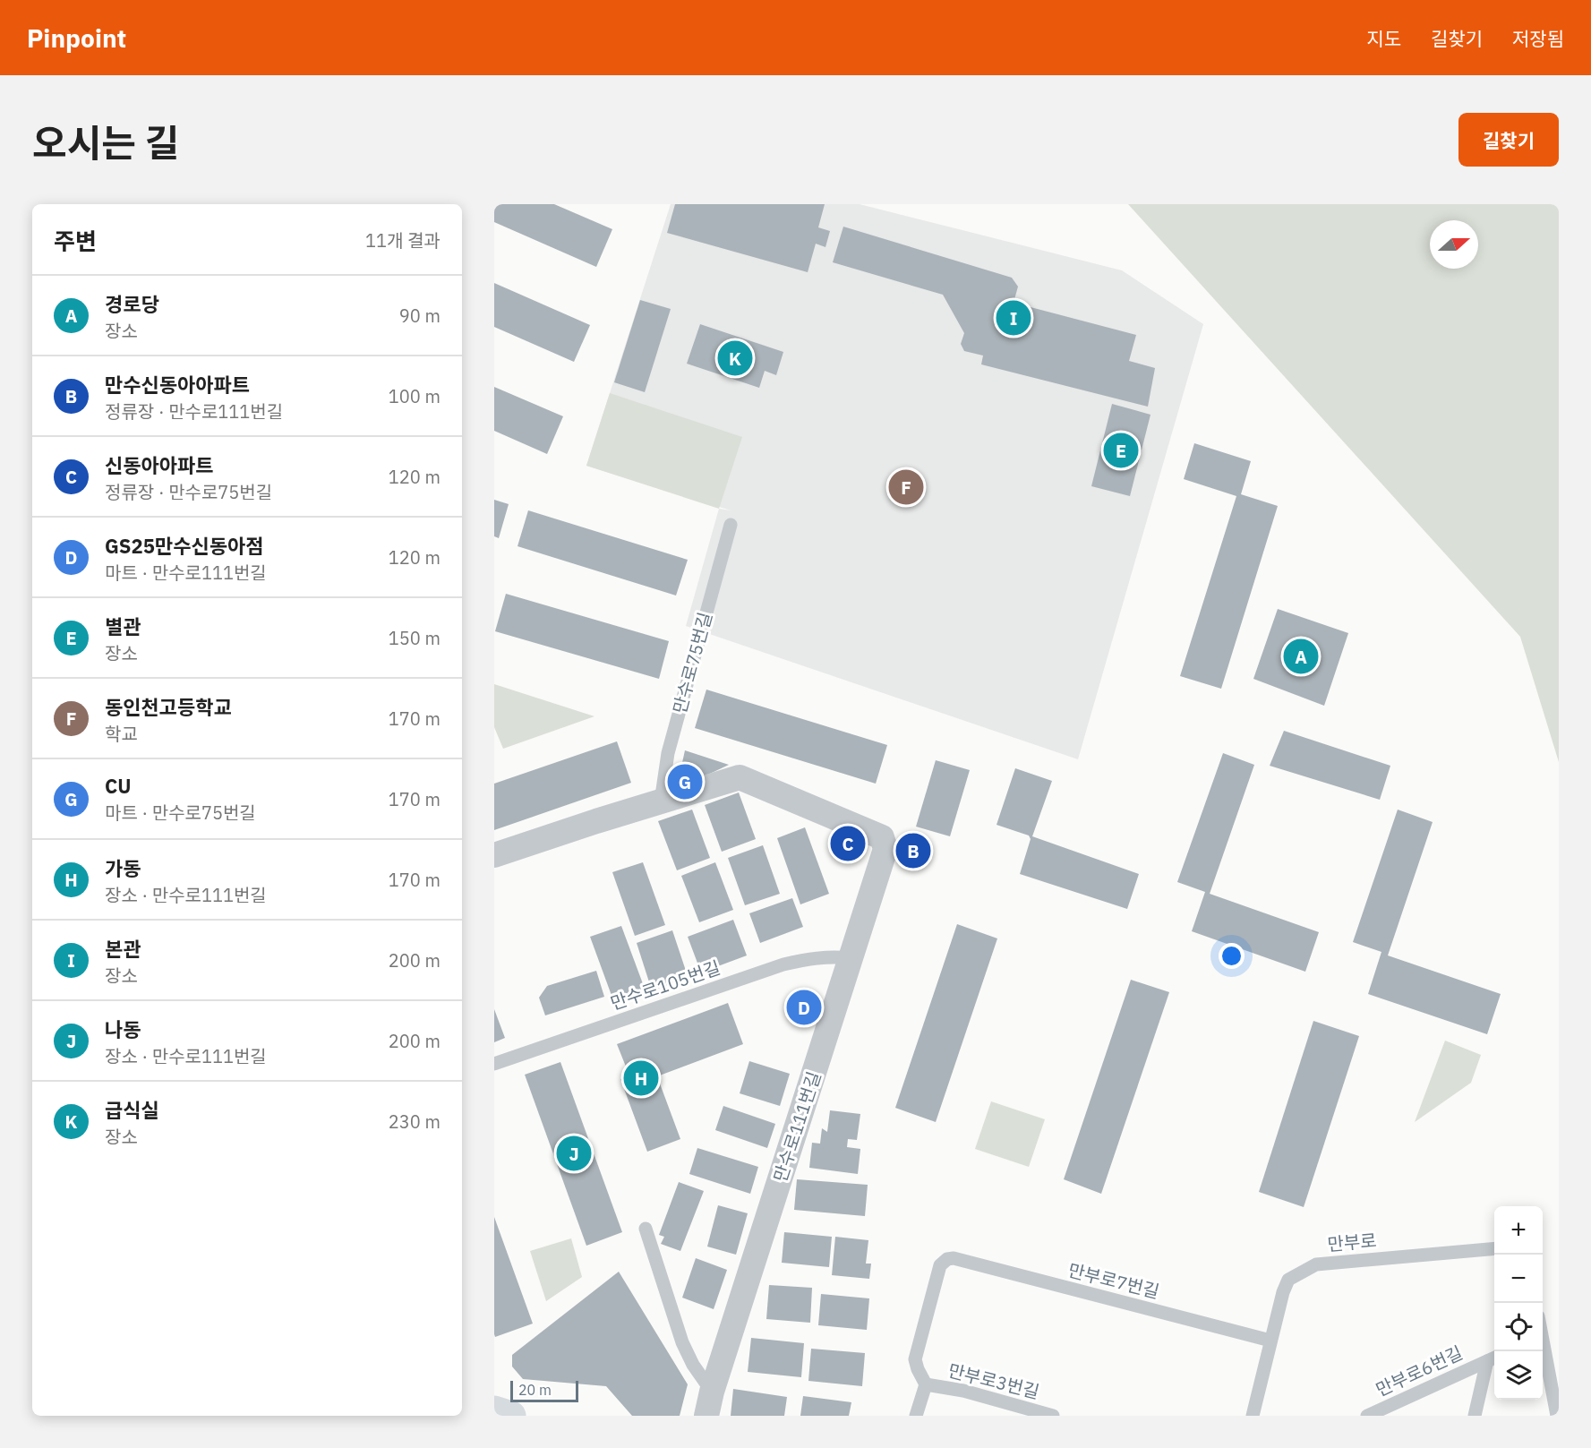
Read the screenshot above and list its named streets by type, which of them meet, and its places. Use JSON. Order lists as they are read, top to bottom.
{
  "streets": {
    "street": ["만수로111번길"],
    "lane": [
      "만수로75번길",
      "만수로105번길",
      "만부로",
      "만부로7번길",
      "만부로6번길",
      "만부로3번길"
    ]
  },
  "crossings": [
    ["만수로75번길", "만수로111번길"],
    ["만수로105번길", "만수로111번길"],
    ["만부로", "만부로7번길"],
    ["만부로7번길", "만부로3번길"]
  ],
  "scale_bar": "20 m",
  "north": "right",
  "page": {
    "header": "Pinpoint",
    "nav": ["지도", "길찾기", "저장됨"],
    "title": "오시는 길",
    "buttons": "길찾기",
    "heading": ["주변", "11개 결과"],
    "list": [
      {
        "mark": "A",
        "name": "경로당",
        "note": "장소",
        "value": "90 m"
      },
      {
        "mark": "B",
        "name": "만수신동아아파트",
        "note": "정류장 · 만수로111번길",
        "value": "100 m"
      },
      {
        "mark": "C",
        "name": "신동아아파트",
        "note": "정류장 · 만수로75번길",
        "value": "120 m"
      },
      {
        "mark": "D",
        "name": "GS25만수신동아점",
        "note": "마트 · 만수로111번길",
        "value": "120 m"
      },
      {
        "mark": "E",
        "name": "별관",
        "note": "장소",
        "value": "150 m"
      },
      {
        "mark": "F",
        "name": "동인천고등학교",
        "note": "학교",
        "value": "170 m"
      },
      {
        "mark": "G",
        "name": "CU",
        "note": "마트 · 만수로75번길",
        "value": "170 m"
      },
      {
        "mark": "H",
        "name": "가동",
        "note": "장소 · 만수로111번길",
        "value": "170 m"
      },
      {
        "mark": "I",
        "name": "본관",
        "note": "장소",
        "value": "200 m"
      },
      {
        "mark": "J",
        "name": "나동",
        "note": "장소 · 만수로111번길",
        "value": "200 m"
      },
      {
        "mark": "K",
        "name": "급식실",
        "note": "장소",
        "value": "230 m"
      }
    ],
    "pins": [
      "I",
      "K",
      "E",
      "F",
      "A",
      "G",
      "C",
      "B",
      "D",
      "H",
      "J"
    ],
    "map_buttons": ["+", "−"],
    "scale": "20 m"
  }
}
